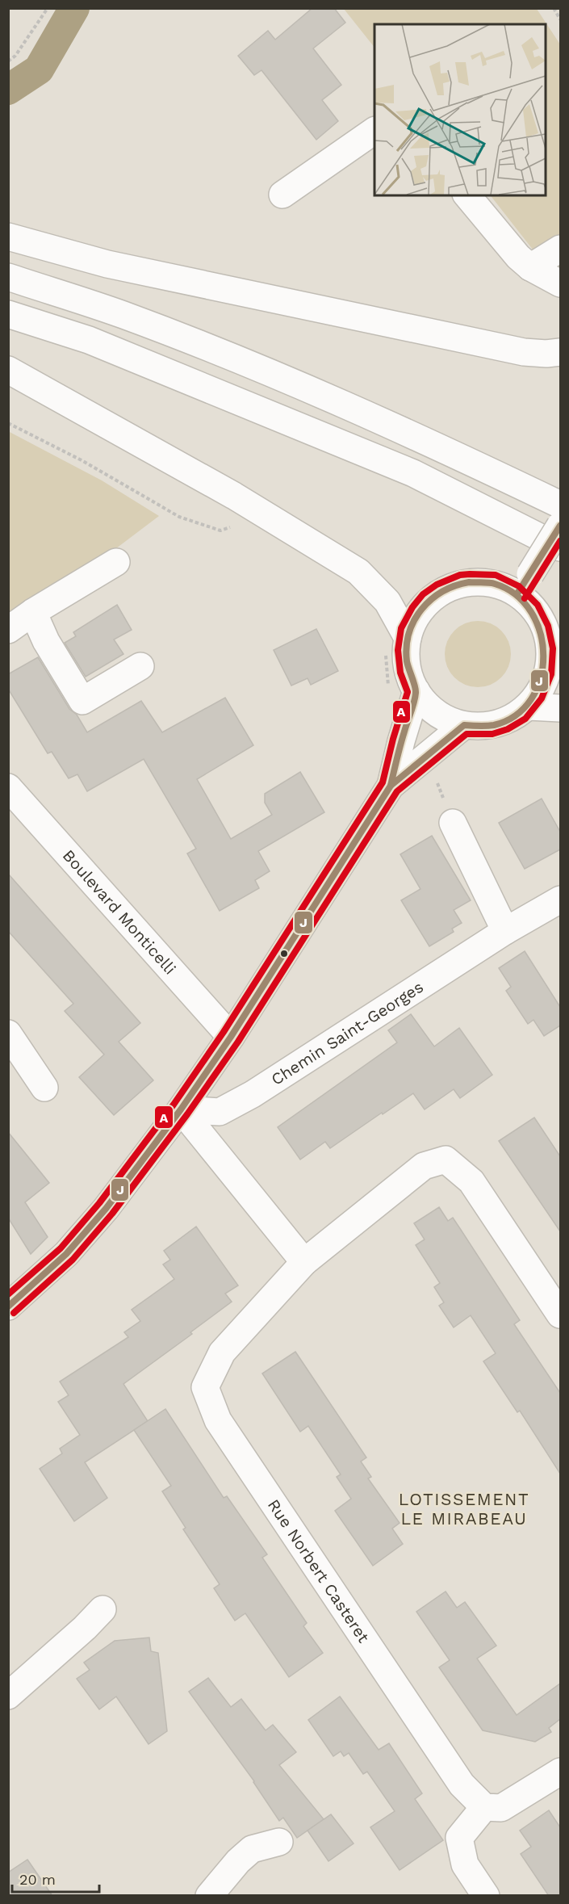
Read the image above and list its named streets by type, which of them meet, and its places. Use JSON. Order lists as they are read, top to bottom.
{
  "streets": {
    "main road": ["Boulevard Monticelli", "Chemin Saint-Georges", "Rue Norbert Casteret"]
  },
  "districts": ["LOTISSEMENT LE MIRABEAU"],
  "lines": ["transit line J", "transit line A"],
  "scale_bar": "20 m"
}
